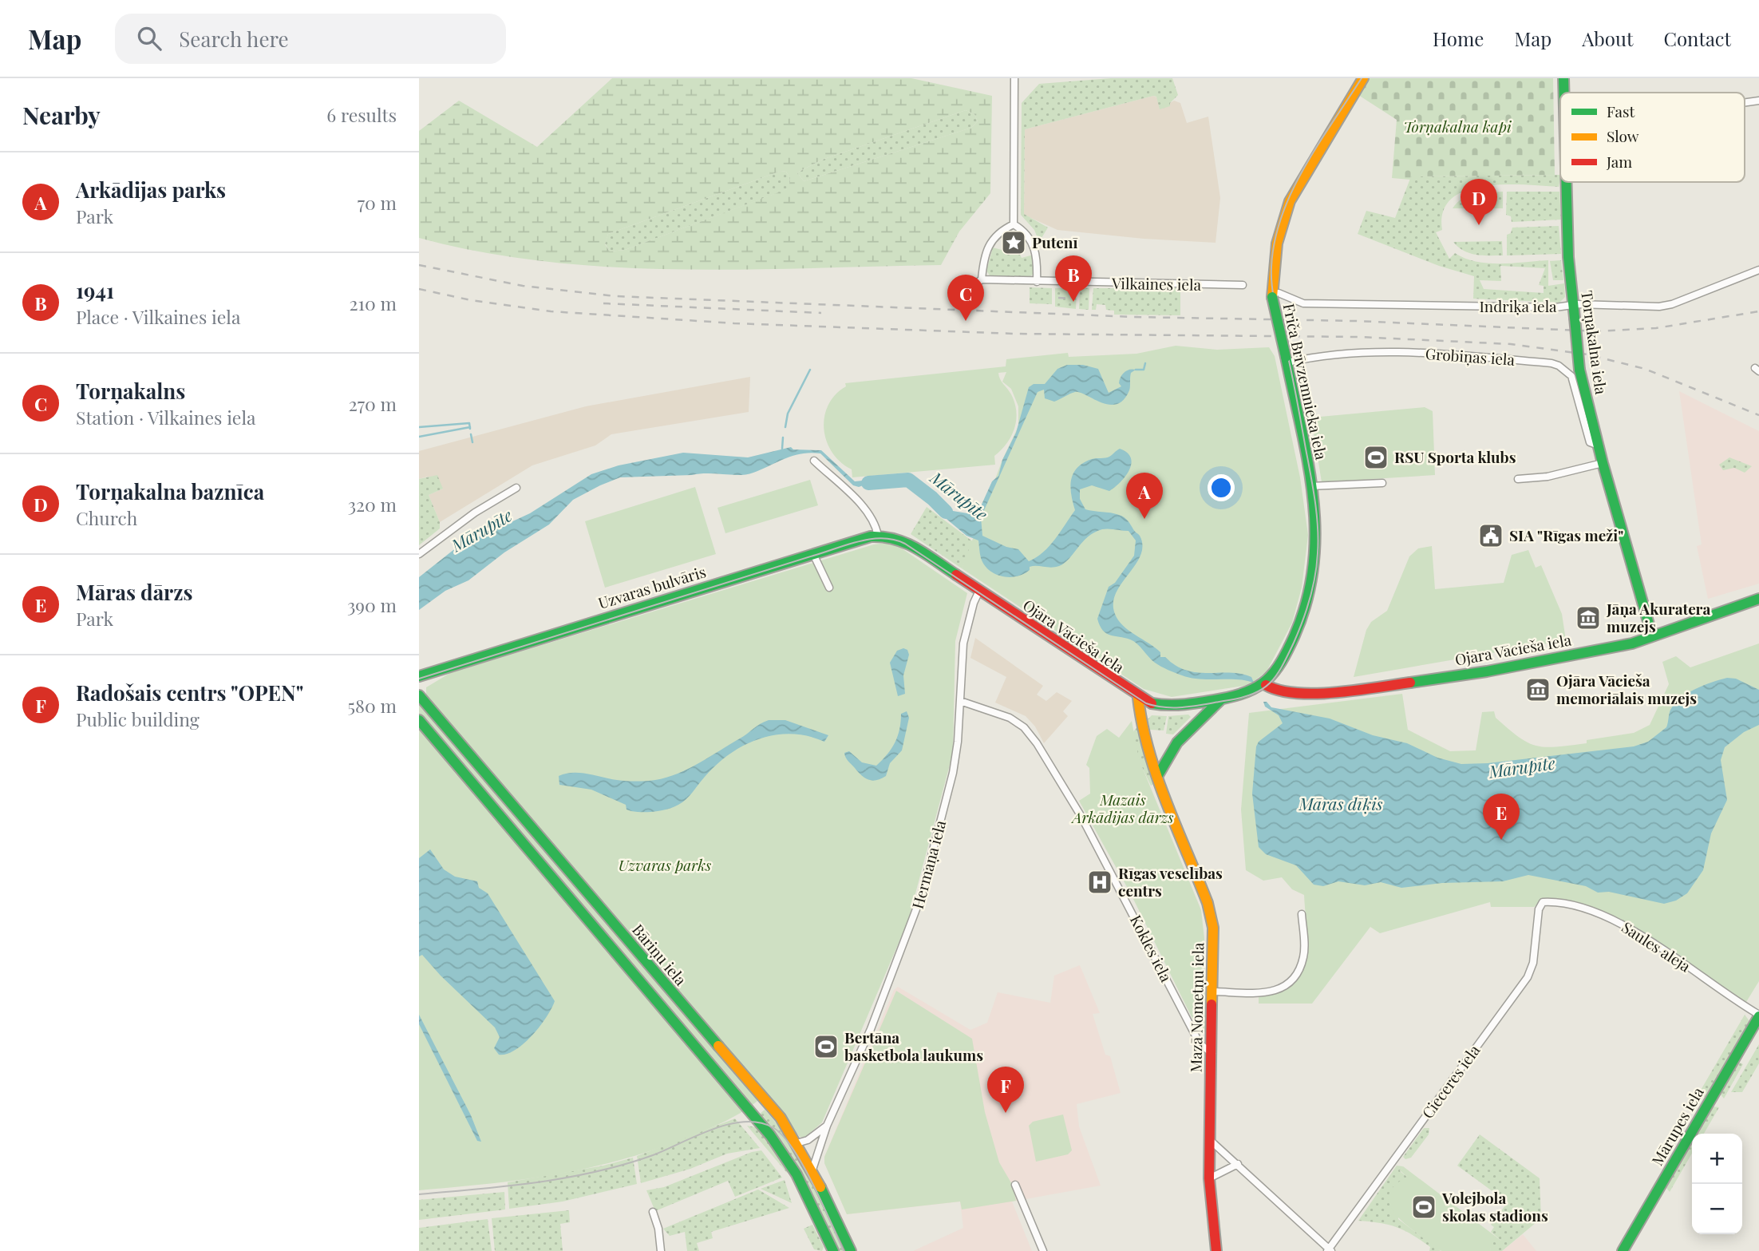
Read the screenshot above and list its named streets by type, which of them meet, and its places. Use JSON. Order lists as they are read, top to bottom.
{
  "streets": {
    "street": [
      "Vilkaines iela",
      "Indriķa iela",
      "Torņakalna iela",
      "Grobiņas iela",
      "Friča Brīvzemnieka iela",
      "Uzvaras bulvāris",
      "Ojāra Vācieša iela",
      "Hermaņa iela",
      "Saules aleja",
      "Kokles iela",
      "Bāriņu iela",
      "Mazā Nometņu iela",
      "Cieceres iela",
      "Mārupes iela"
    ]
  },
  "crossings": [
    ["Indriķa iela", "Torņakalna iela"],
    ["Indriķa iela", "Friča Brīvzemnieka iela"],
    ["Torņakalna iela", "Grobiņas iela"],
    ["Torņakalna iela", "Ojāra Vācieša iela"],
    ["Grobiņas iela", "Friča Brīvzemnieka iela"],
    ["Friča Brīvzemnieka iela", "Ojāra Vācieša iela"],
    ["Uzvaras bulvāris", "Ojāra Vācieša iela"],
    ["Ojāra Vācieša iela", "Hermaņa iela"],
    ["Ojāra Vācieša iela", "Mazā Nometņu iela"],
    ["Hermaņa iela", "Kokles iela"],
    ["Hermaņa iela", "Bāriņu iela"],
    ["Saules aleja", "Cieceres iela"],
    ["Saules aleja", "Mārupes iela"],
    ["Kokles iela", "Mazā Nometņu iela"]
  ],
  "water": ["Mārupīte", "Māras dīķis"],
  "parks": ["Torņakalna kapi", "Mazais Arkādijas dārzs", "Uzvaras parks"],
  "places": {
    "place": ["Putenī"],
    "sports": ["RSU Sporta klubs", "Bertāna basketbola laukums", "Volejbola skolas stadions"],
    "public building": ["SIA \"Rīgas meži\""],
    "museum": ["Jāņa Akuratera muzejs", "Ojāra Vācieša memoriālais muzejs"],
    "hospital": ["Rīgas veselības centrs"]
  },
  "legend": ["Fast", "Slow", "Jam"],
  "page": {
    "header": "Map",
    "search": "Search here",
    "nav": [
      "Home",
      "Map",
      "About",
      "Contact"
    ],
    "heading": ["Nearby", "6 results"],
    "list": [
      {
        "mark": "A",
        "name": "Arkādijas parks",
        "note": "Park",
        "value": "70 m"
      },
      {
        "mark": "B",
        "name": "1941",
        "note": "Place · Vilkaines iela",
        "value": "210 m"
      },
      {
        "mark": "C",
        "name": "Torņakalns",
        "note": "Station · Vilkaines iela",
        "value": "270 m"
      },
      {
        "mark": "D",
        "name": "Torņakalna baznīca",
        "note": "Church",
        "value": "320 m"
      },
      {
        "mark": "E",
        "name": "Māras dārzs",
        "note": "Park",
        "value": "390 m"
      },
      {
        "mark": "F",
        "name": "Radošais centrs \"OPEN\"",
        "note": "Public building",
        "value": "580 m"
      }
    ],
    "pins": [
      "D",
      "B",
      "C",
      "A",
      "E",
      "F"
    ],
    "map_buttons": ["+", "−"]
  }
}
